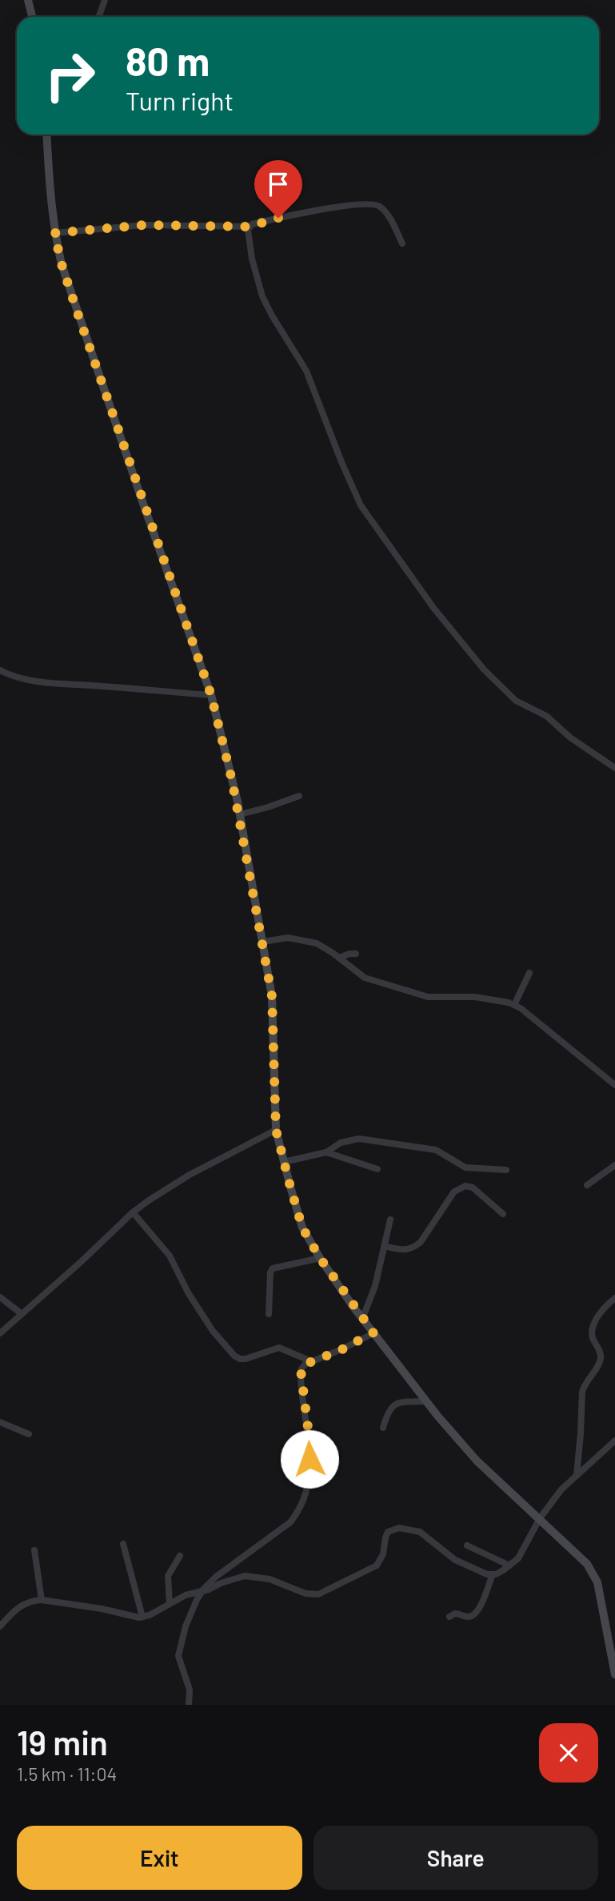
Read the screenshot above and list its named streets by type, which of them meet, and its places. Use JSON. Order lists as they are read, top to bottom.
{
  "page": {
    "turn": ["80 m", "Turn right"],
    "heading": ["19 min", "1.5 km · 11:04"],
    "buttons": ["Exit", "Share"]
  }
}
